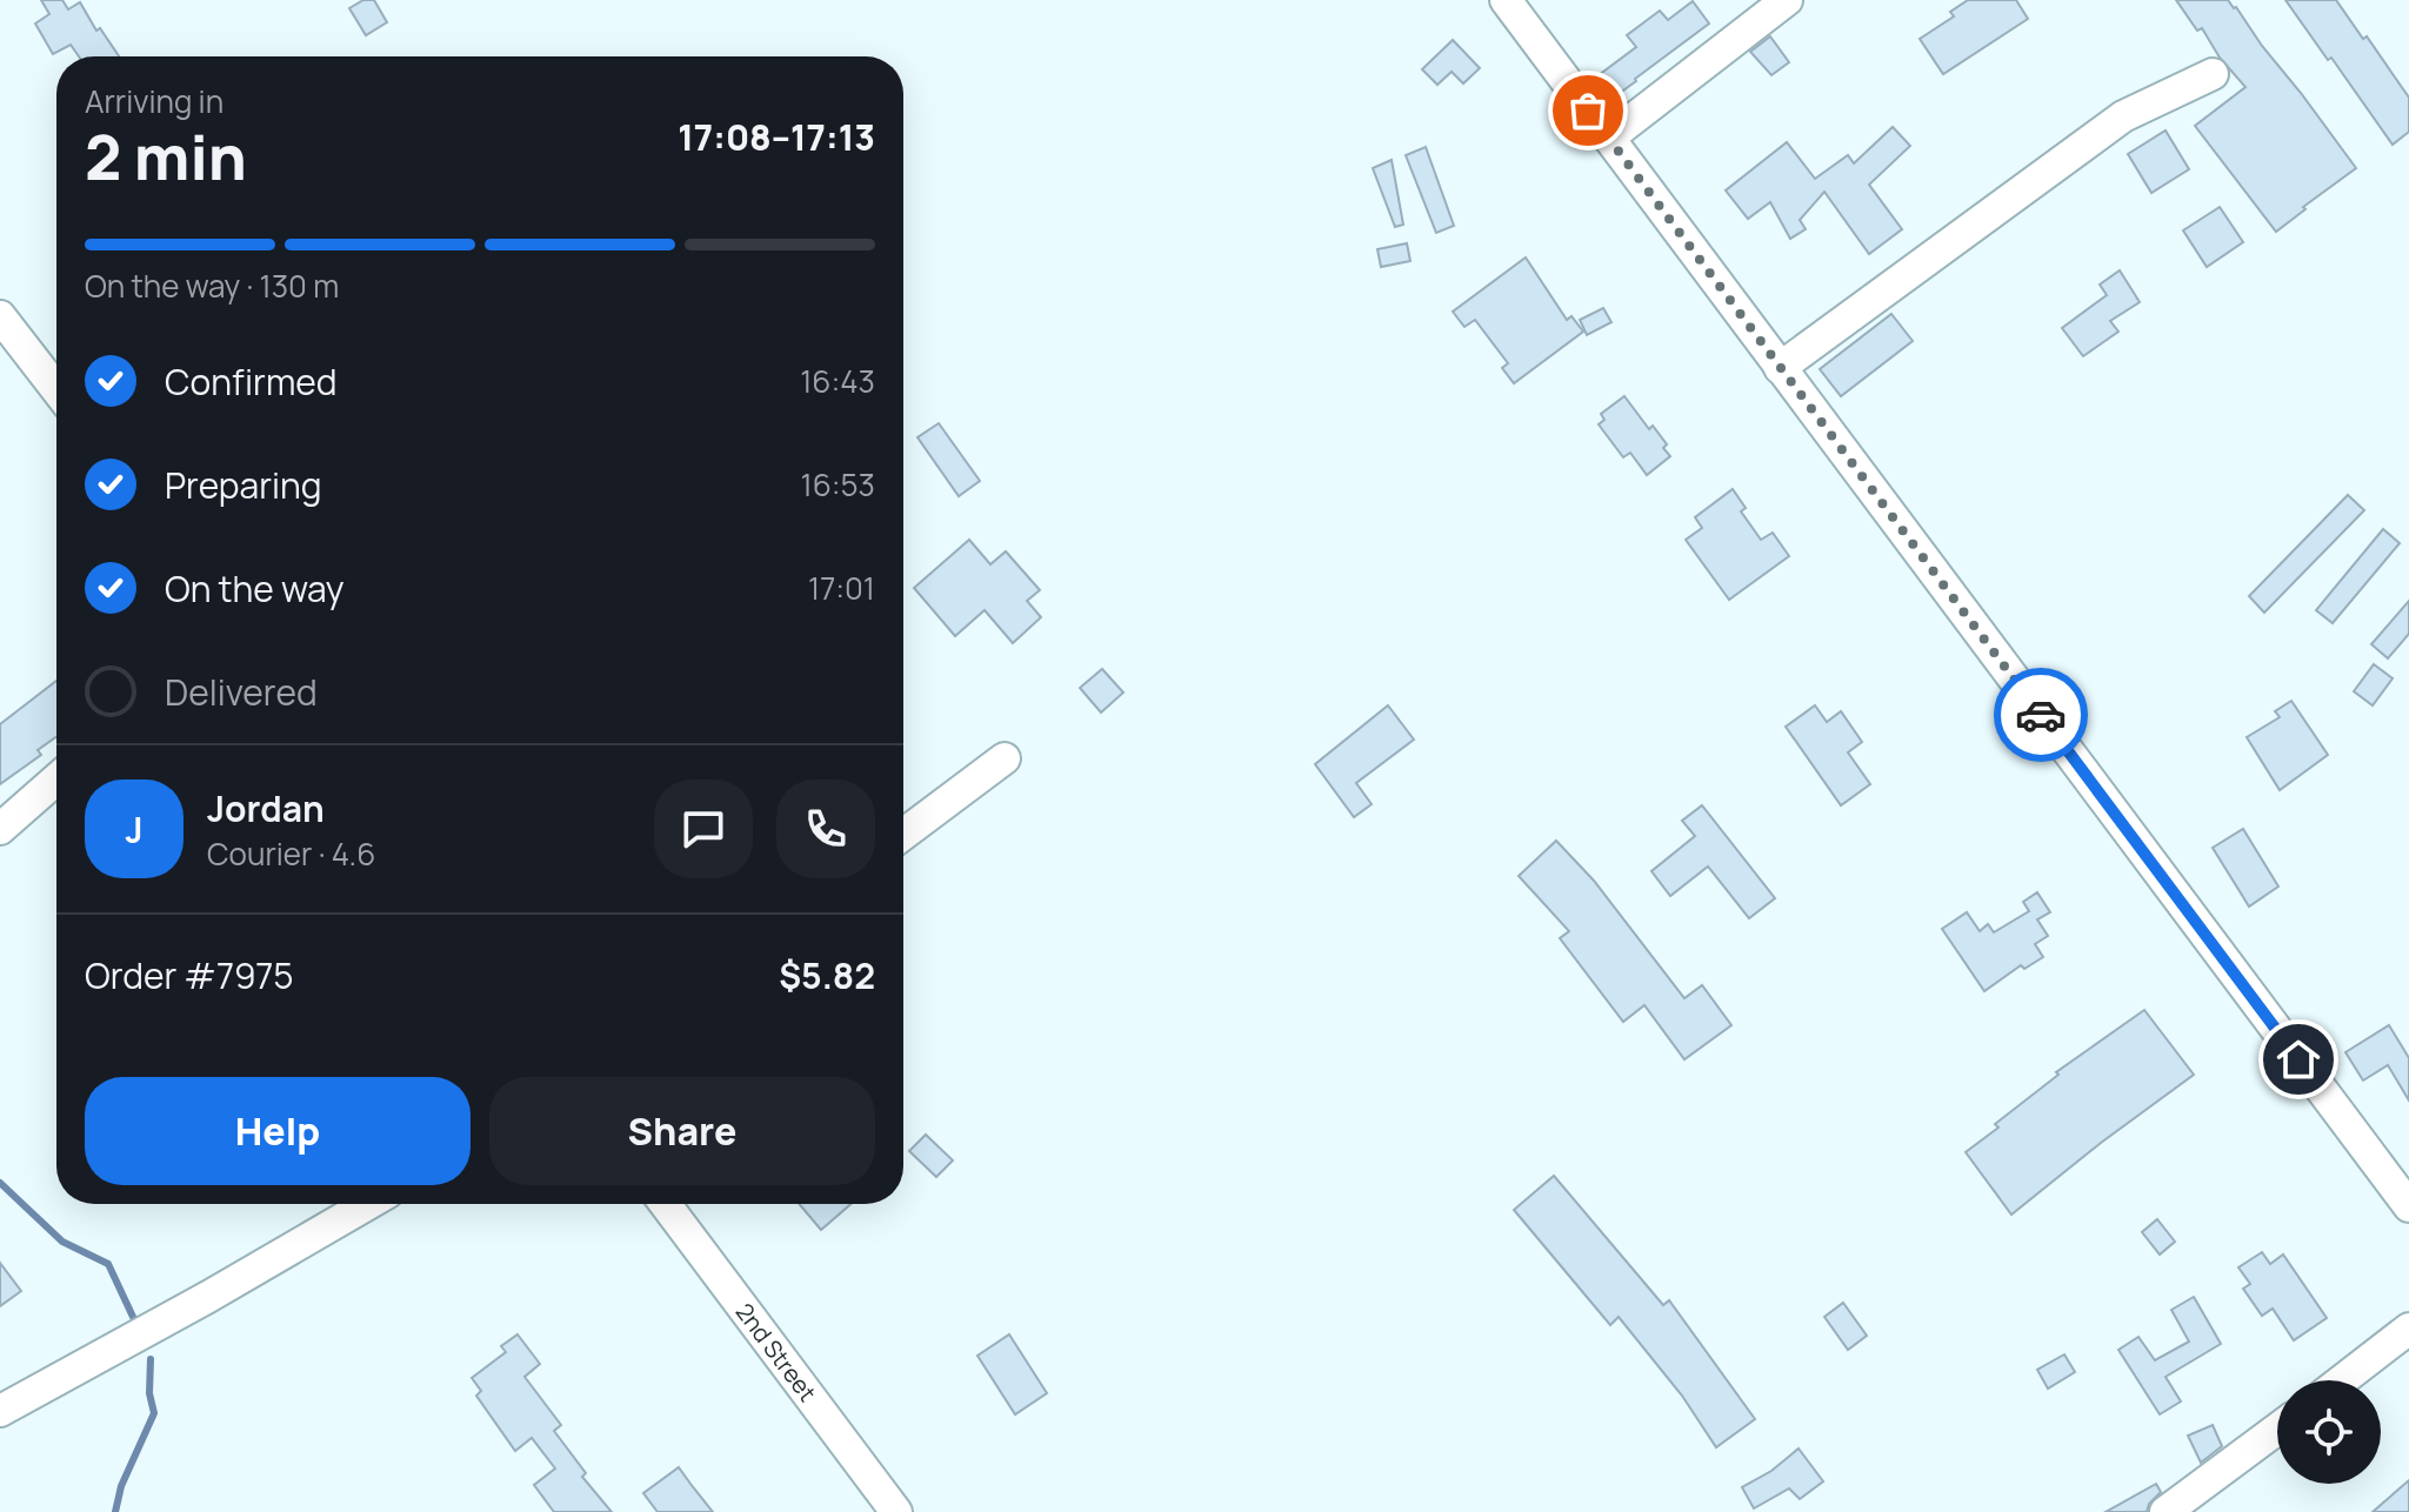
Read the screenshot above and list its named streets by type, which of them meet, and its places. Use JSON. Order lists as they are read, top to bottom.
{
  "streets": {
    "street": ["2nd Street"]
  },
  "page": {
    "heading": ["2 min", "Arriving in", "17:08–17:13"],
    "panel": [
      "Jordan",
      "Courier · 4.6",
      "Order #7975",
      "$5.82"
    ],
    "bar": "On the way · 130 m",
    "list": [
      ["Confirmed", "16:43"],
      ["Preparing", "16:53"],
      ["On the way", "17:01"],
      "Delivered"
    ],
    "round": "J",
    "buttons": ["Help", "Share"]
  }
}
